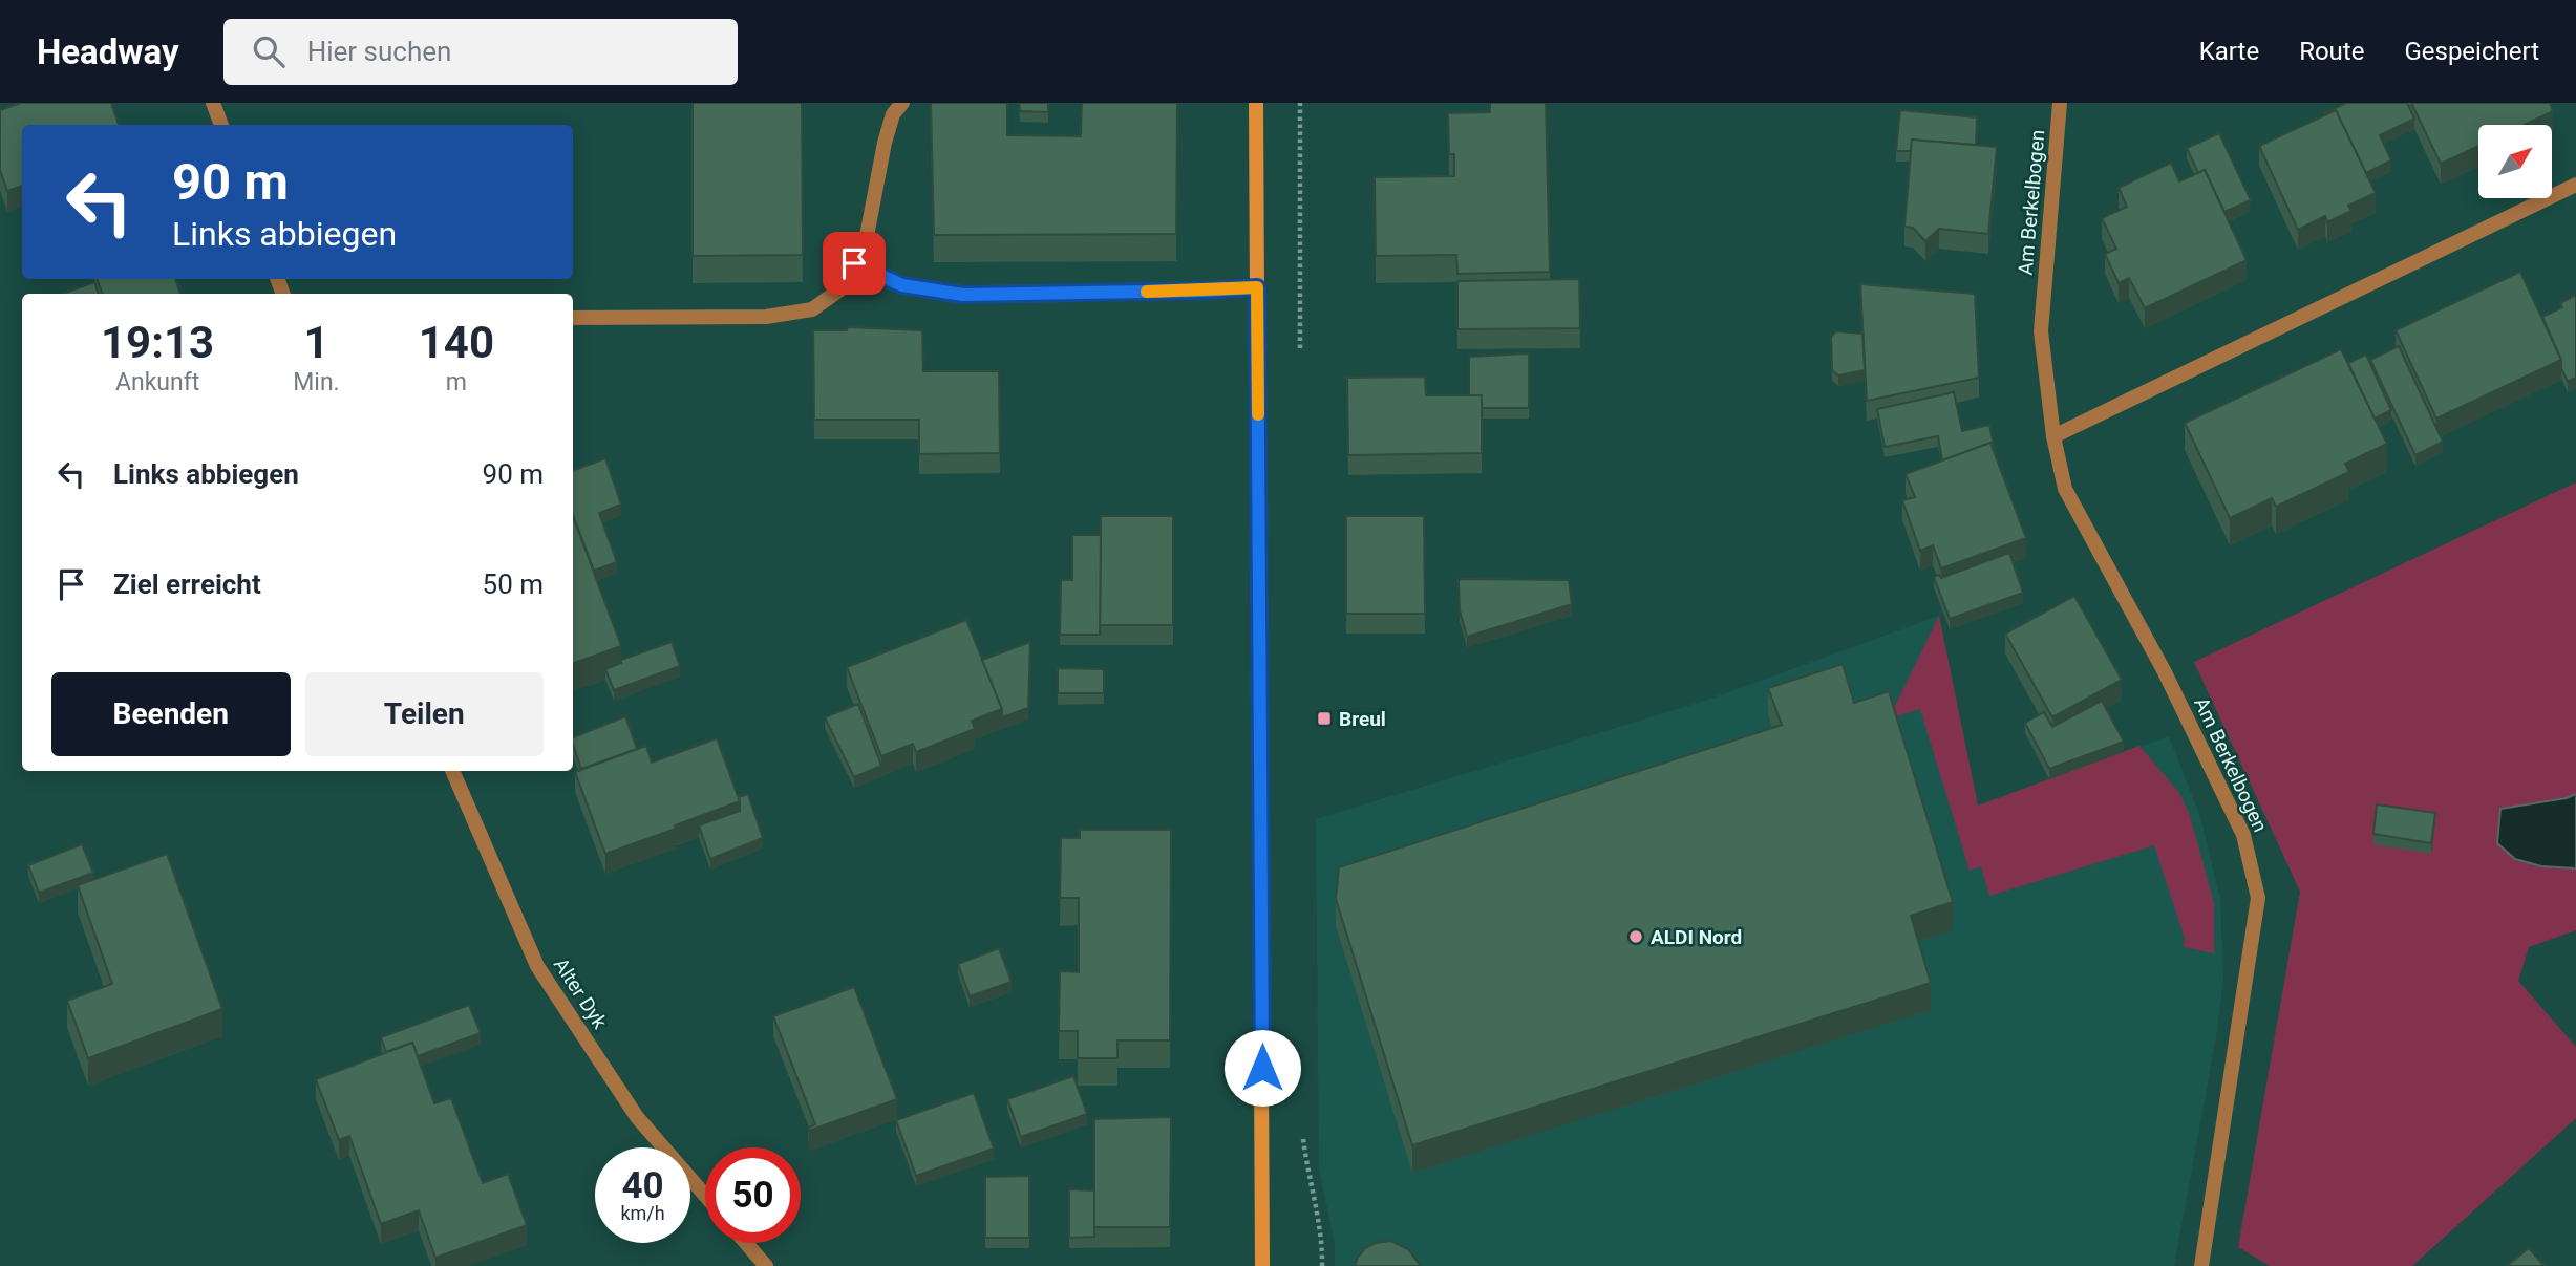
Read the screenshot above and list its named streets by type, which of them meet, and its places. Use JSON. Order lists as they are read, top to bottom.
{
  "streets": {
    "street": ["Am Berkelbogen", "Alter Dyk"]
  },
  "places": {
    "transit": ["Breul"],
    "other": ["ALDI Nord"]
  },
  "north": "top right",
  "page": {
    "header": "Headway",
    "search": "Hier suchen",
    "nav": ["Karte", "Route", "Gespeichert"],
    "turn": ["90 m", "Links abbiegen"],
    "eta": [
      "19:13",
      "Ankunft",
      "1",
      "Min.",
      "140",
      "m"
    ],
    "list": [
      {
        "name": "Links abbiegen",
        "value": "90 m"
      },
      {
        "name": "Ziel erreicht",
        "value": "50 m"
      }
    ],
    "buttons": ["Beenden", "Teilen"],
    "speed": "40 km/h",
    "limit": "50"
  }
}
